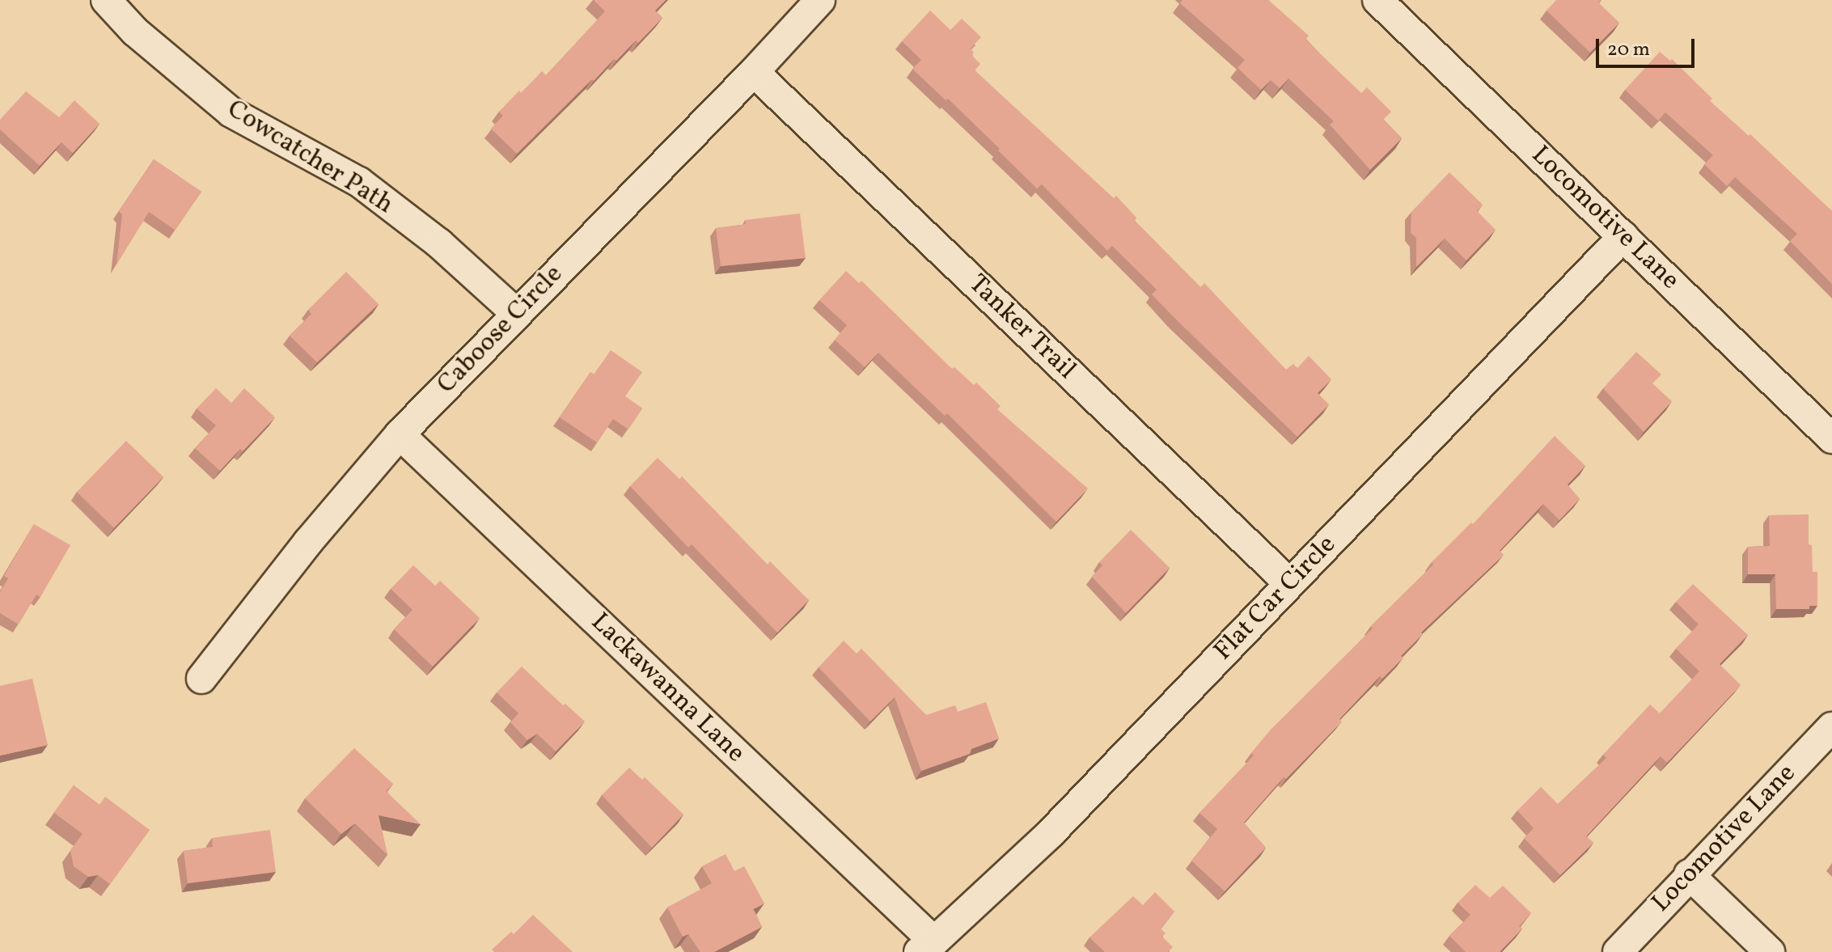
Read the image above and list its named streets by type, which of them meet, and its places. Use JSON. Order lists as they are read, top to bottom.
{
  "streets": {
    "street": [
      "Cowcatcher Path",
      "Locomotive Lane",
      "Tanker Trail",
      "Caboose Circle",
      "Flat Car Circle",
      "Lackawanna Lane"
    ]
  },
  "crossings": [
    ["Cowcatcher Path", "Caboose Circle"],
    ["Locomotive Lane", "Flat Car Circle"],
    ["Tanker Trail", "Caboose Circle"],
    ["Tanker Trail", "Flat Car Circle"],
    ["Caboose Circle", "Lackawanna Lane"],
    ["Flat Car Circle", "Lackawanna Lane"]
  ],
  "scale_bar": "20 m"
}
